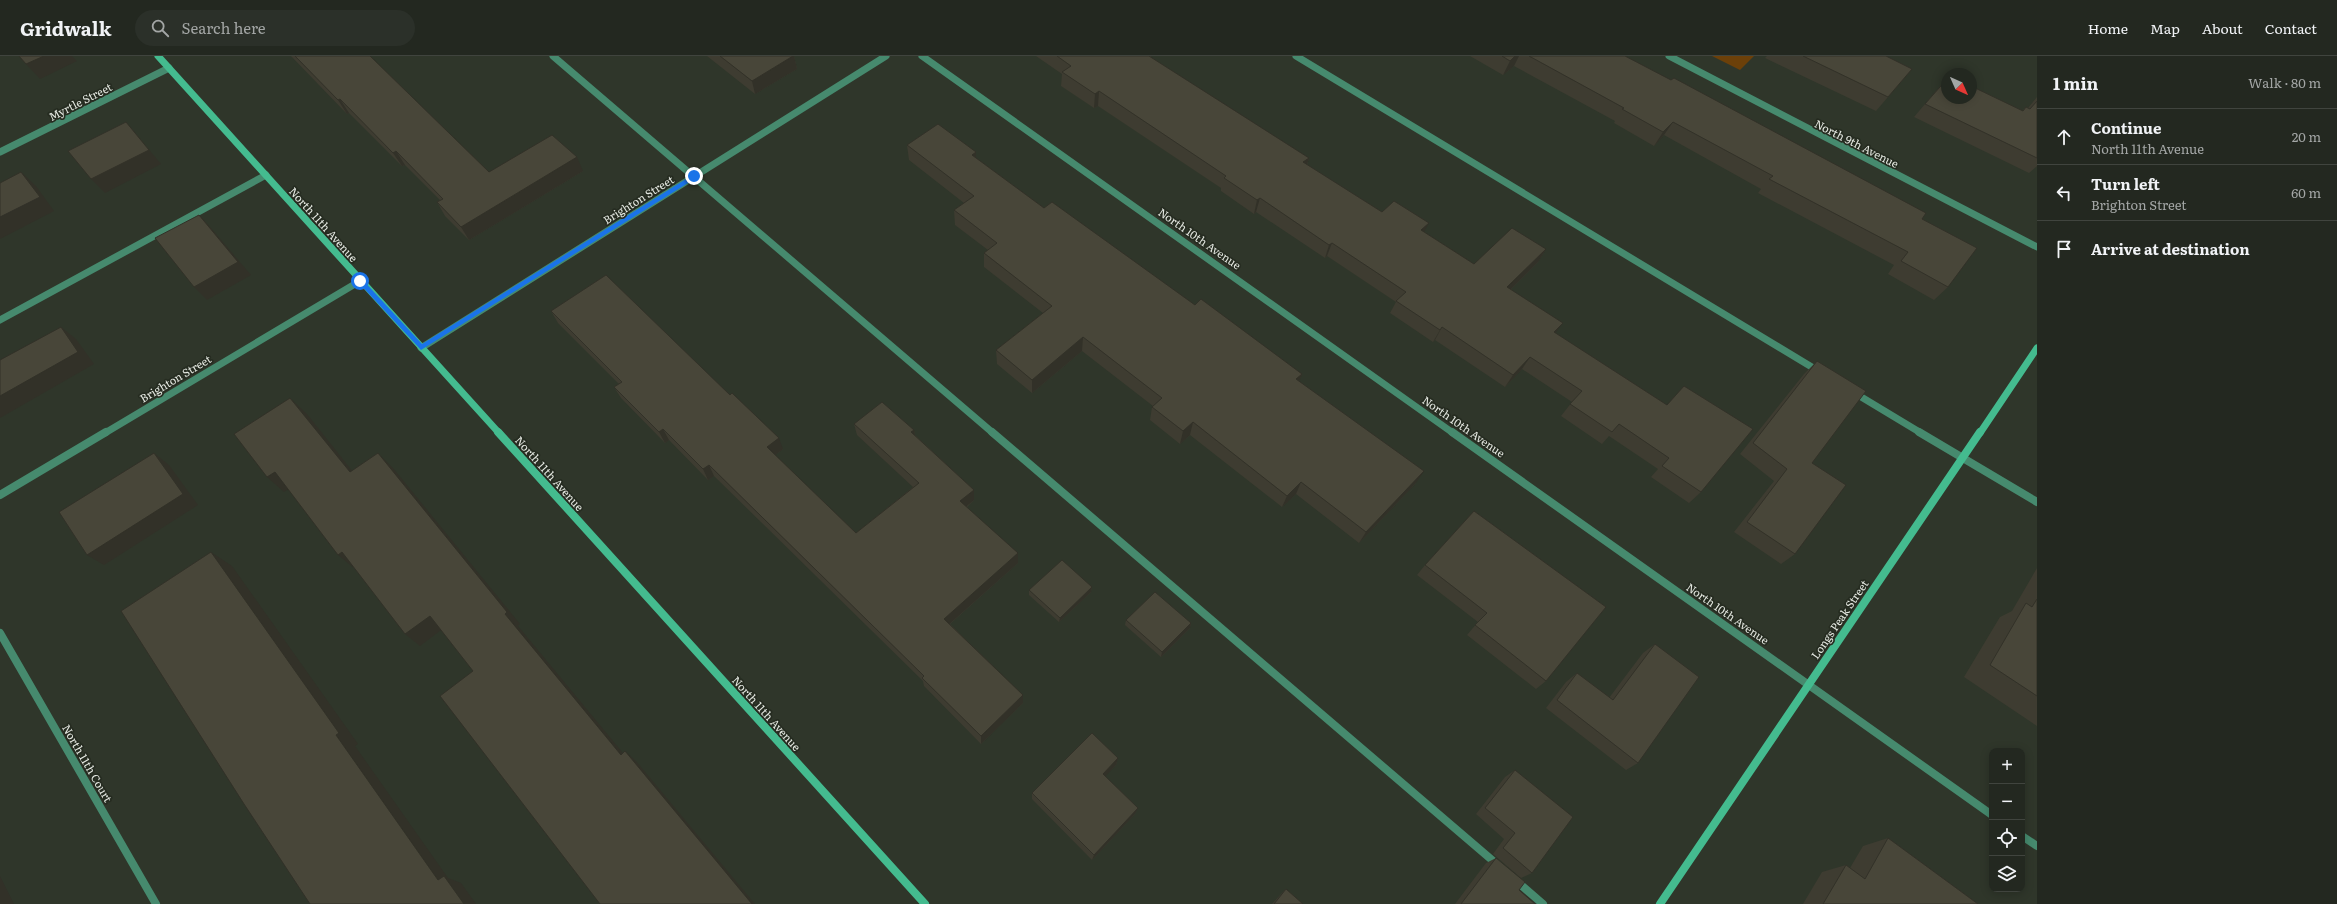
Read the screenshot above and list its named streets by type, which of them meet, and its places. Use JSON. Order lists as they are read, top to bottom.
{
  "streets": {
    "street": [
      "Myrtle Street",
      "North 9th Avenue",
      "Brighton Street",
      "North 11th Avenue",
      "North 10th Avenue",
      "Longs Peak Street",
      "North 11th Court"
    ]
  },
  "crossings": [
    ["Myrtle Street", "North 11th Avenue"],
    ["Brighton Street", "North 11th Avenue"],
    ["North 10th Avenue", "Longs Peak Street"]
  ],
  "north": "bottom right",
  "page": {
    "header": "Gridwalk",
    "search": "Search here",
    "nav": [
      "Home",
      "Map",
      "About",
      "Contact"
    ],
    "heading": ["1 min", "Walk · 80 m"],
    "list": [
      ["Continue", "North 11th Avenue", "20 m"],
      ["Turn left", "Brighton Street", "60 m"],
      "Arrive at destination"
    ],
    "map_buttons": ["+", "−"]
  }
}
